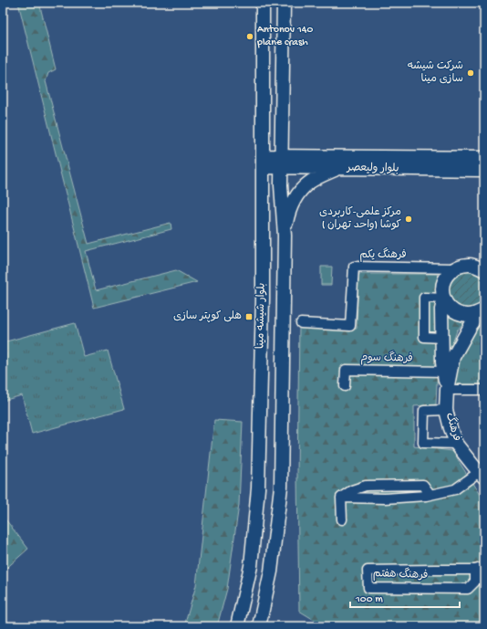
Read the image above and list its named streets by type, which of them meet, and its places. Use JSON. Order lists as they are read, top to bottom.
{
  "streets": {
    "main road": ["بلوار ولیعصر", "بلوار شیشه مینا", "فرهنگ"],
    "street": ["فرهنگ یکم", "فرهنگ سوم", "فرهنگ هفتم"]
  },
  "crossings": [
    ["بلوار ولیعصر", "بلوار شیشه مینا"],
    ["فرهنگ یکم", "فرهنگ"],
    ["فرهنگ سوم", "فرهنگ"]
  ],
  "places": {
    "other": ["Antonov 140 plane crash", "شرکت شیشه سازی مینا", "مرکز علمی-کاربردی کوشا (واحد تهران )"],
    "transit": ["هلی کوپتر سازی"]
  },
  "scale_bar": "100 m"
}
